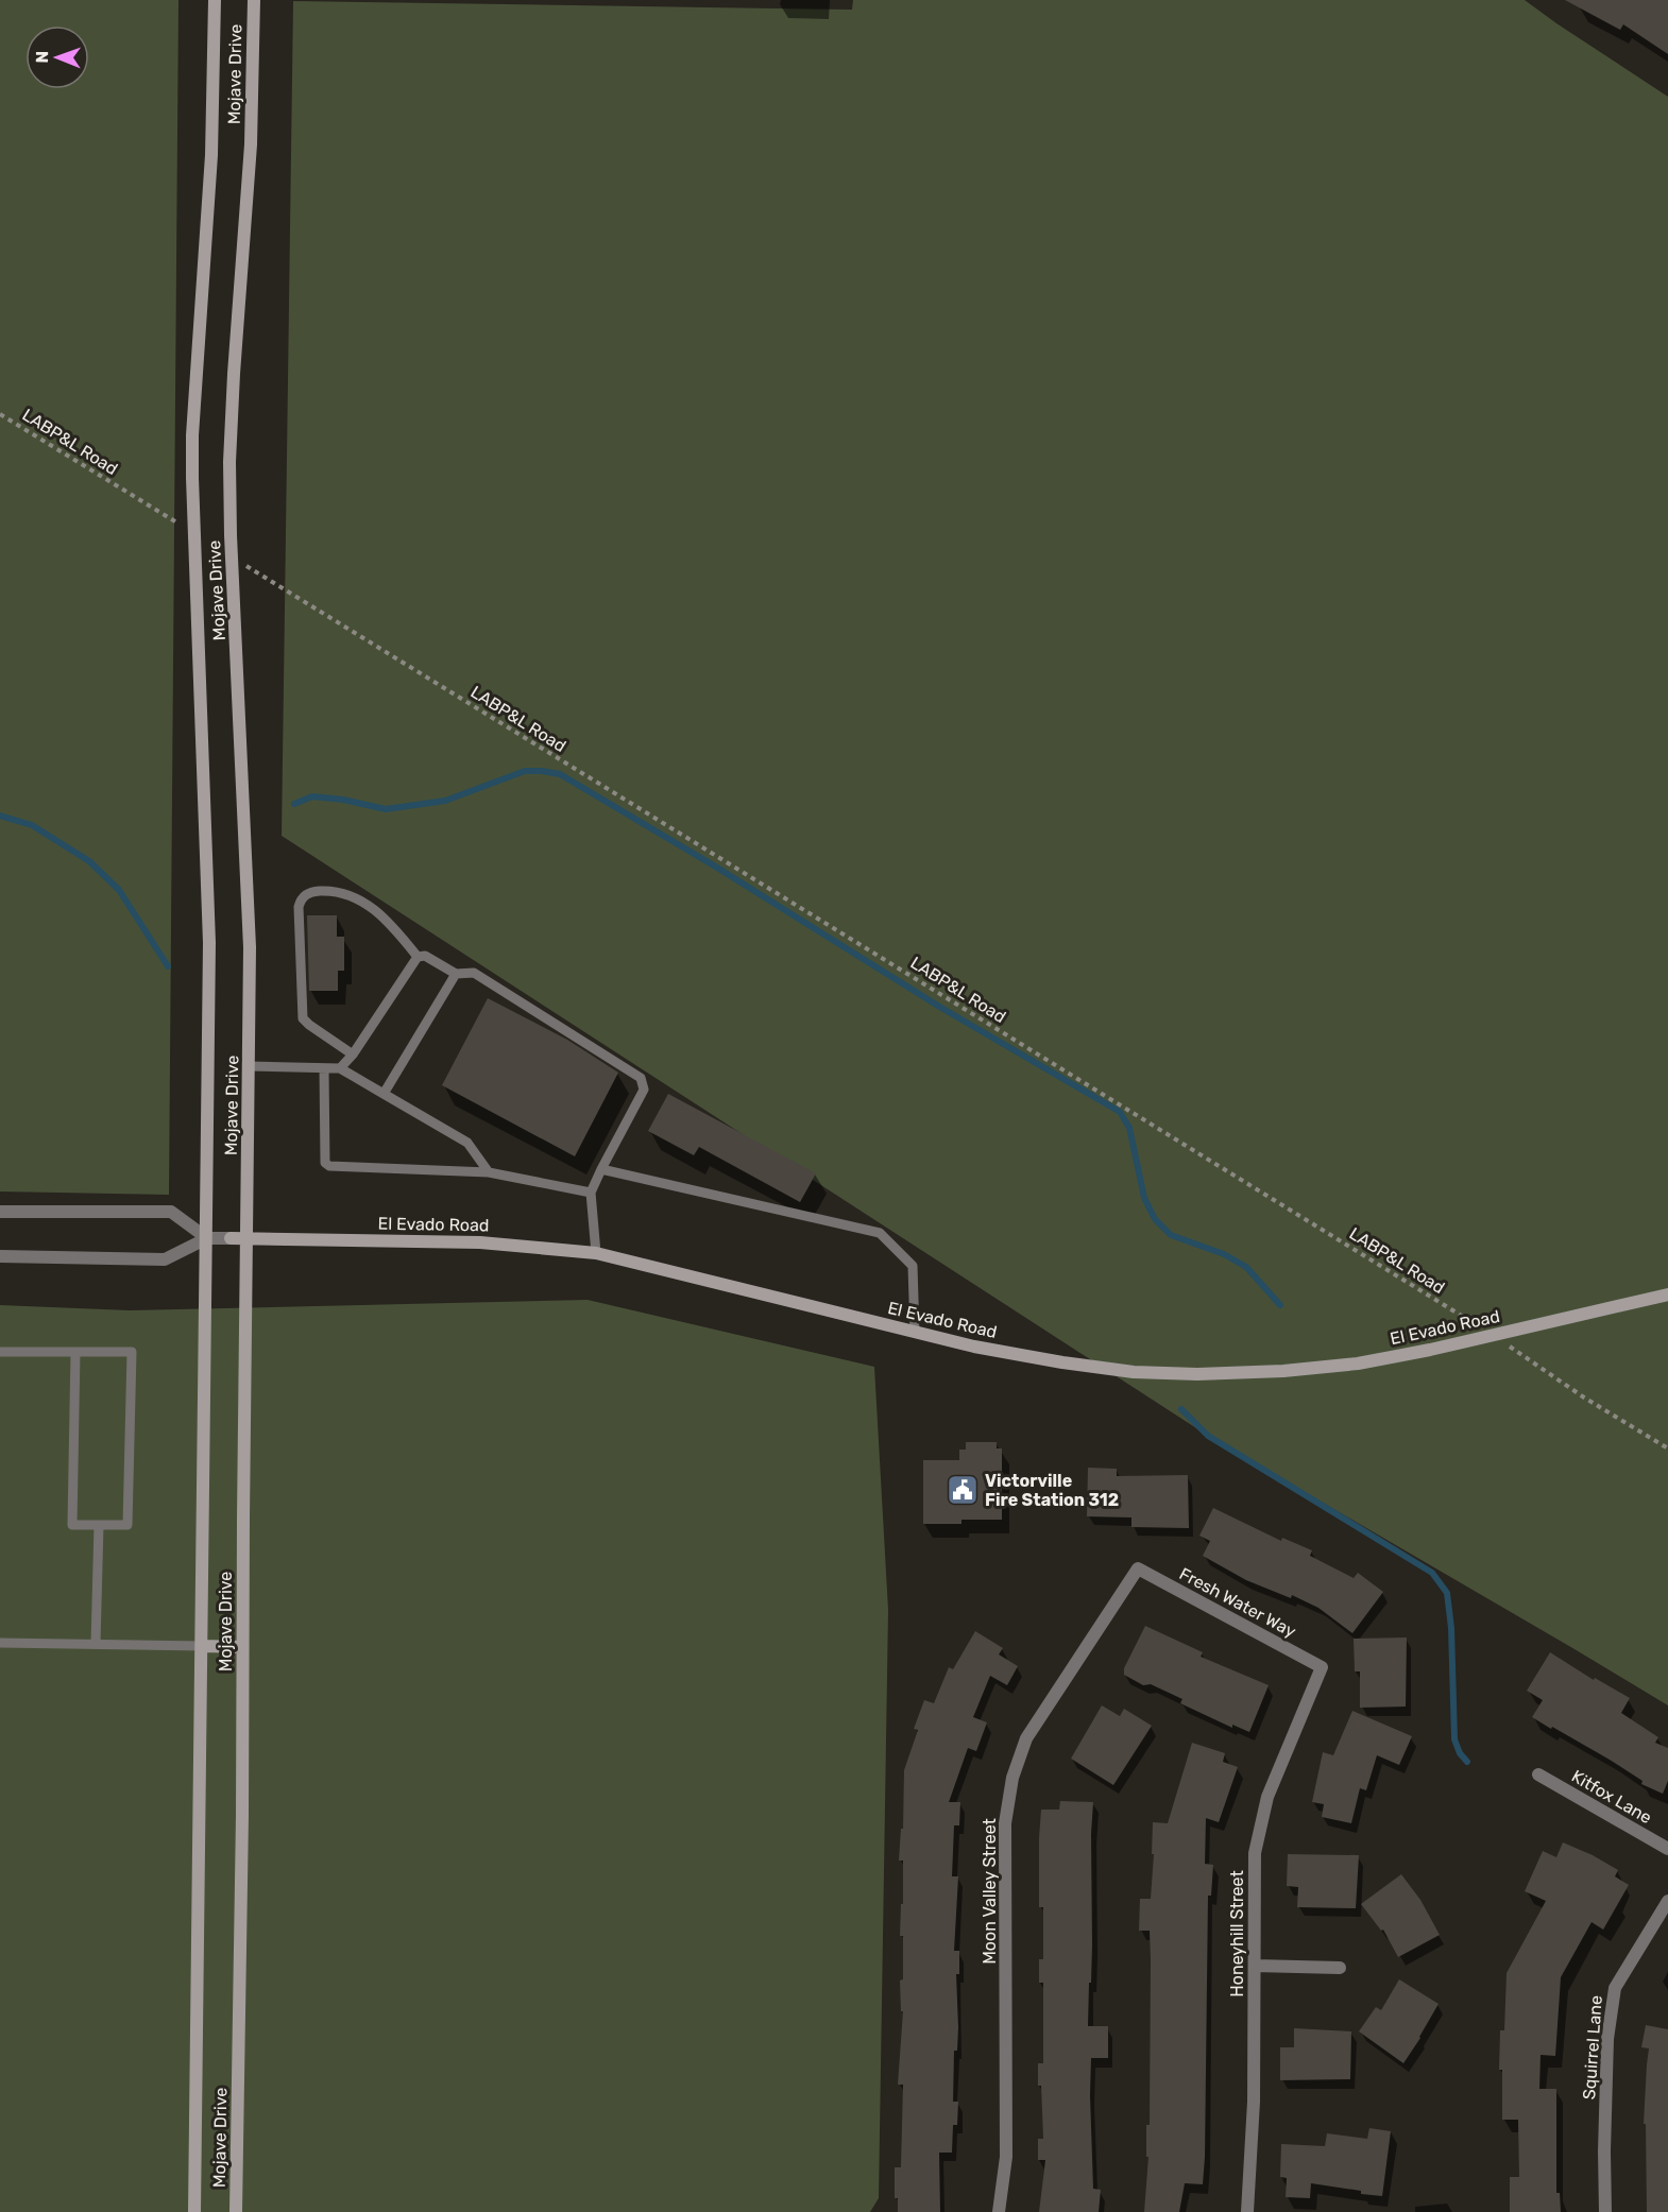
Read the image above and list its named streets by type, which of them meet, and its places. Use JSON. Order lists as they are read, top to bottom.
{
  "streets": {
    "main road": ["Mojave Drive", "El Evado Road"],
    "street": [
      "Fresh Water Way",
      "Kitfox Lane",
      "Moon Valley Street",
      "Honeyhill Street",
      "Squirrel Lane"
    ],
    "path": ["LABP&L Road"]
  },
  "crossings": [
    ["Mojave Drive", "LABP&L Road"],
    ["Mojave Drive", "El Evado Road"],
    ["LABP&L Road", "El Evado Road"],
    ["Fresh Water Way", "Moon Valley Street"],
    ["Fresh Water Way", "Honeyhill Street"]
  ],
  "places": {
    "public building": ["Victorville Fire Station 312"]
  },
  "north": "left"
}
